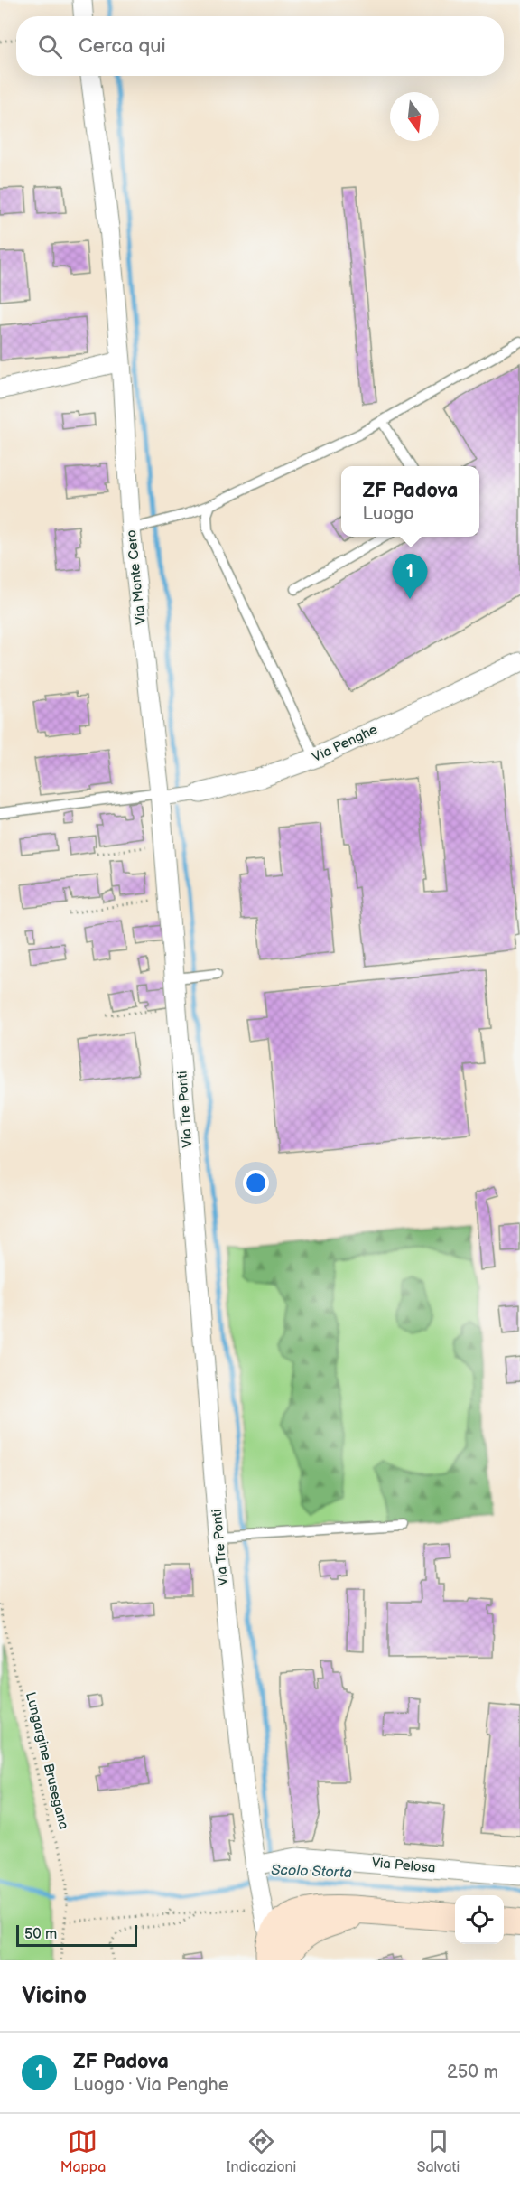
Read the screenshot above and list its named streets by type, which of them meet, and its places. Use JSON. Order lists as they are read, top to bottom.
{
  "streets": {
    "street": [
      "Via Monte Cero",
      "Via Penghe",
      "Via Tre Ponti",
      "Via Pelosa"
    ],
    "path": ["Lungargine Brusegana"]
  },
  "crossings": [
    ["Via Monte Cero", "Via Penghe"],
    ["Via Monte Cero", "Via Tre Ponti"],
    ["Via Penghe", "Via Tre Ponti"],
    ["Via Tre Ponti", "Via Pelosa"]
  ],
  "water": ["Scolo Storta"],
  "scale_bar": "50 m",
  "north": "bottom",
  "page": {
    "search": "Cerca qui",
    "popup": ["ZF Padova", "Luogo"],
    "pins": "1",
    "scale": "50 m",
    "heading": "Vicino",
    "list": [
      {
        "mark": "1",
        "name": "ZF Padova",
        "note": "Luogo · Via Penghe",
        "value": "250 m"
      }
    ],
    "nav": ["Mappa", "Indicazioni", "Salvati"]
  }
}
